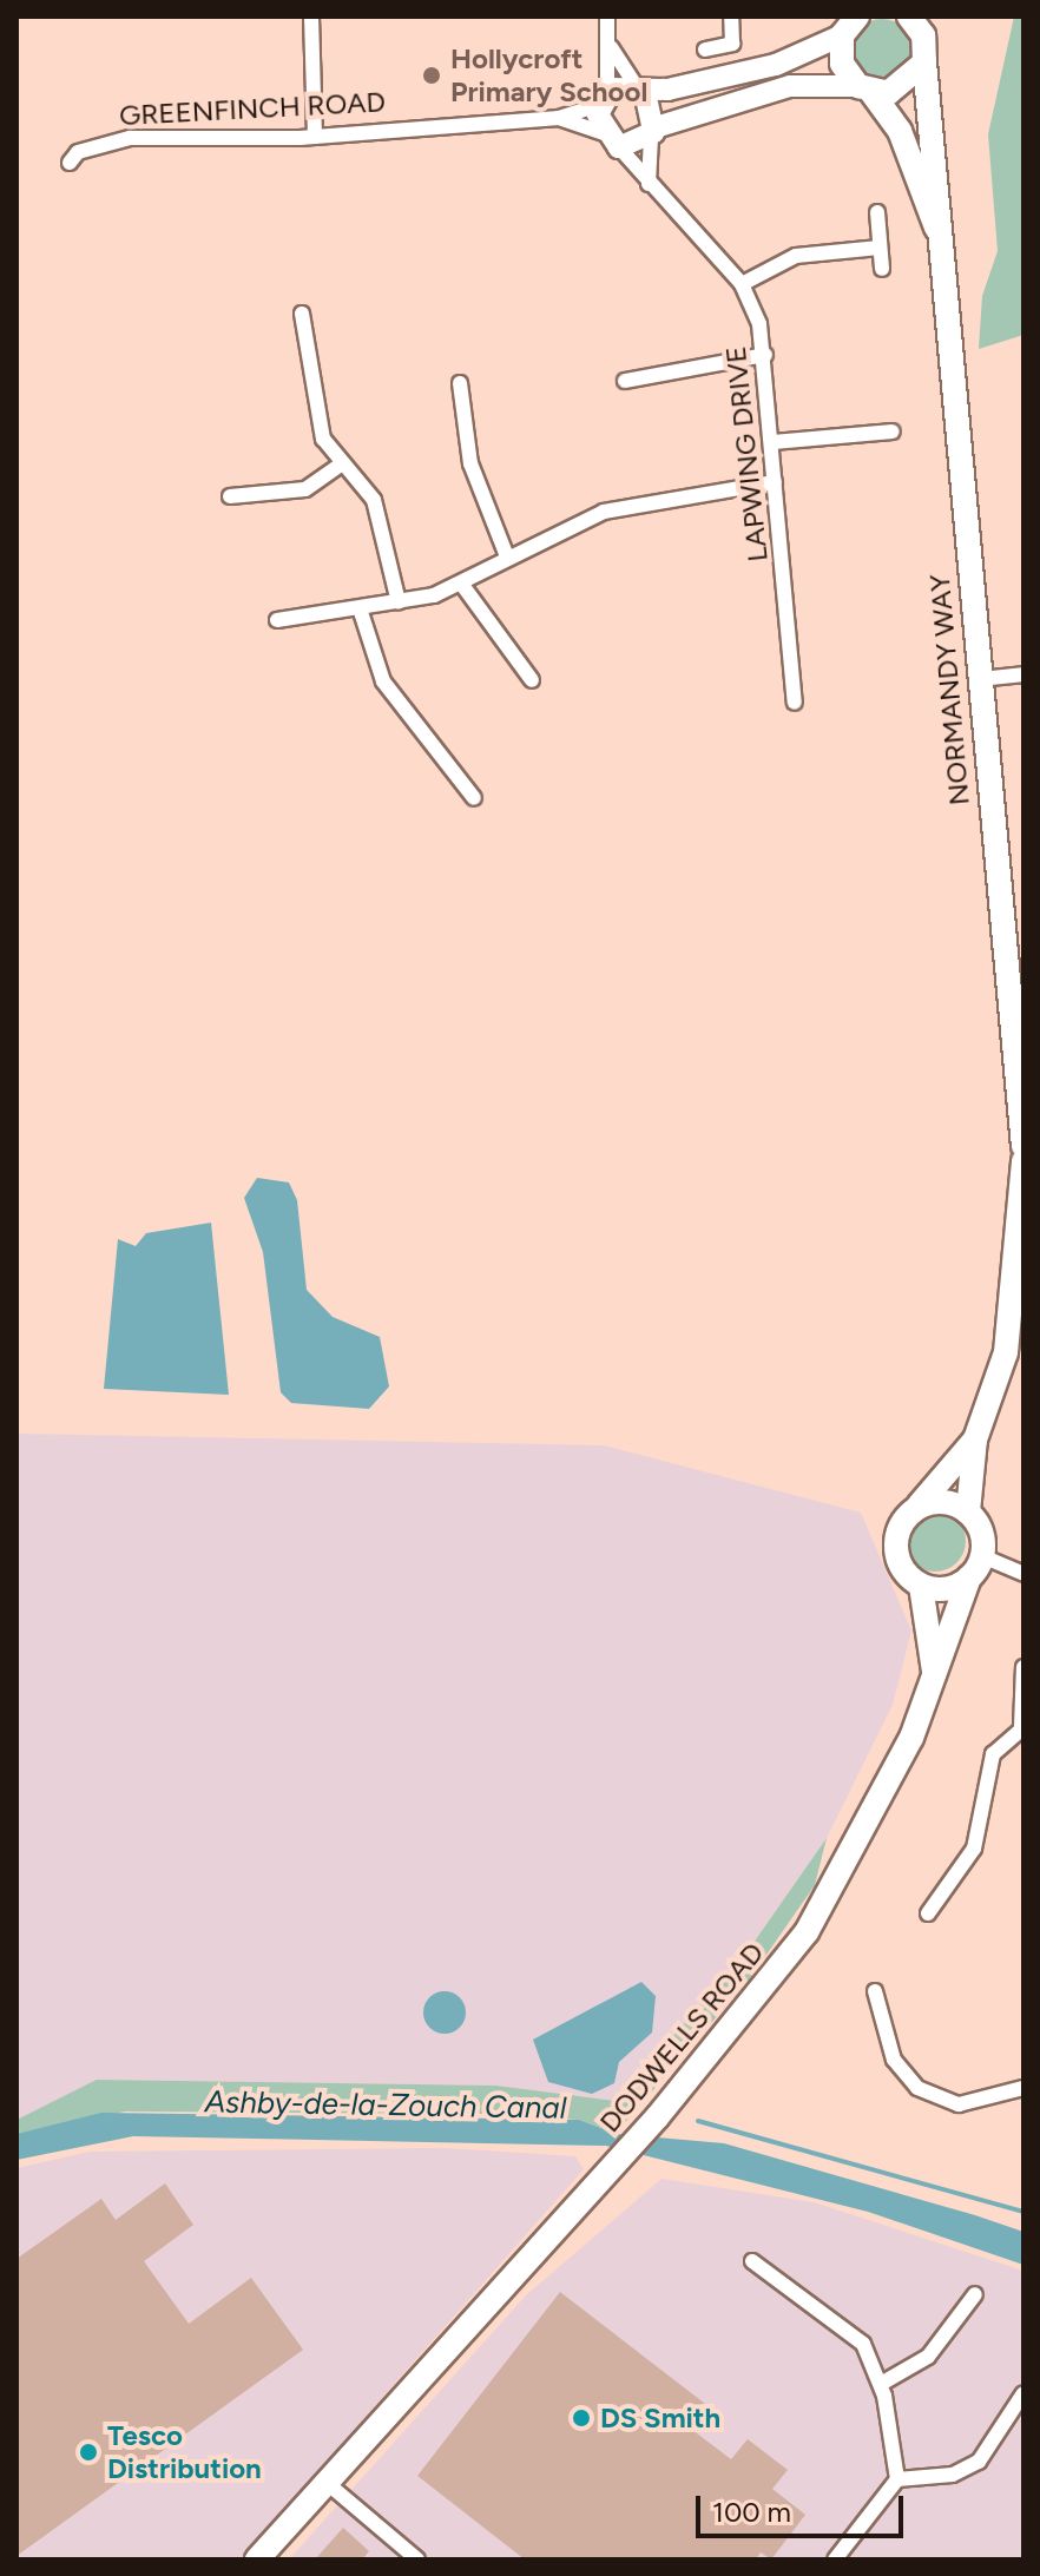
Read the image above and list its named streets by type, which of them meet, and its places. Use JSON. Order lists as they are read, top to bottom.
{
  "streets": {
    "main road": ["NORMANDY WAY", "DODWELLS ROAD"],
    "street": ["GREENFINCH ROAD", "LAPWING DRIVE"]
  },
  "crossings": [
    ["GREENFINCH ROAD", "LAPWING DRIVE"]
  ],
  "water": ["Ashby-de-la-Zouch Canal"],
  "places": ["Hollycroft Primary School", "DS Smith", "Tesco Distribution"],
  "scale_bar": "100 m"
}
